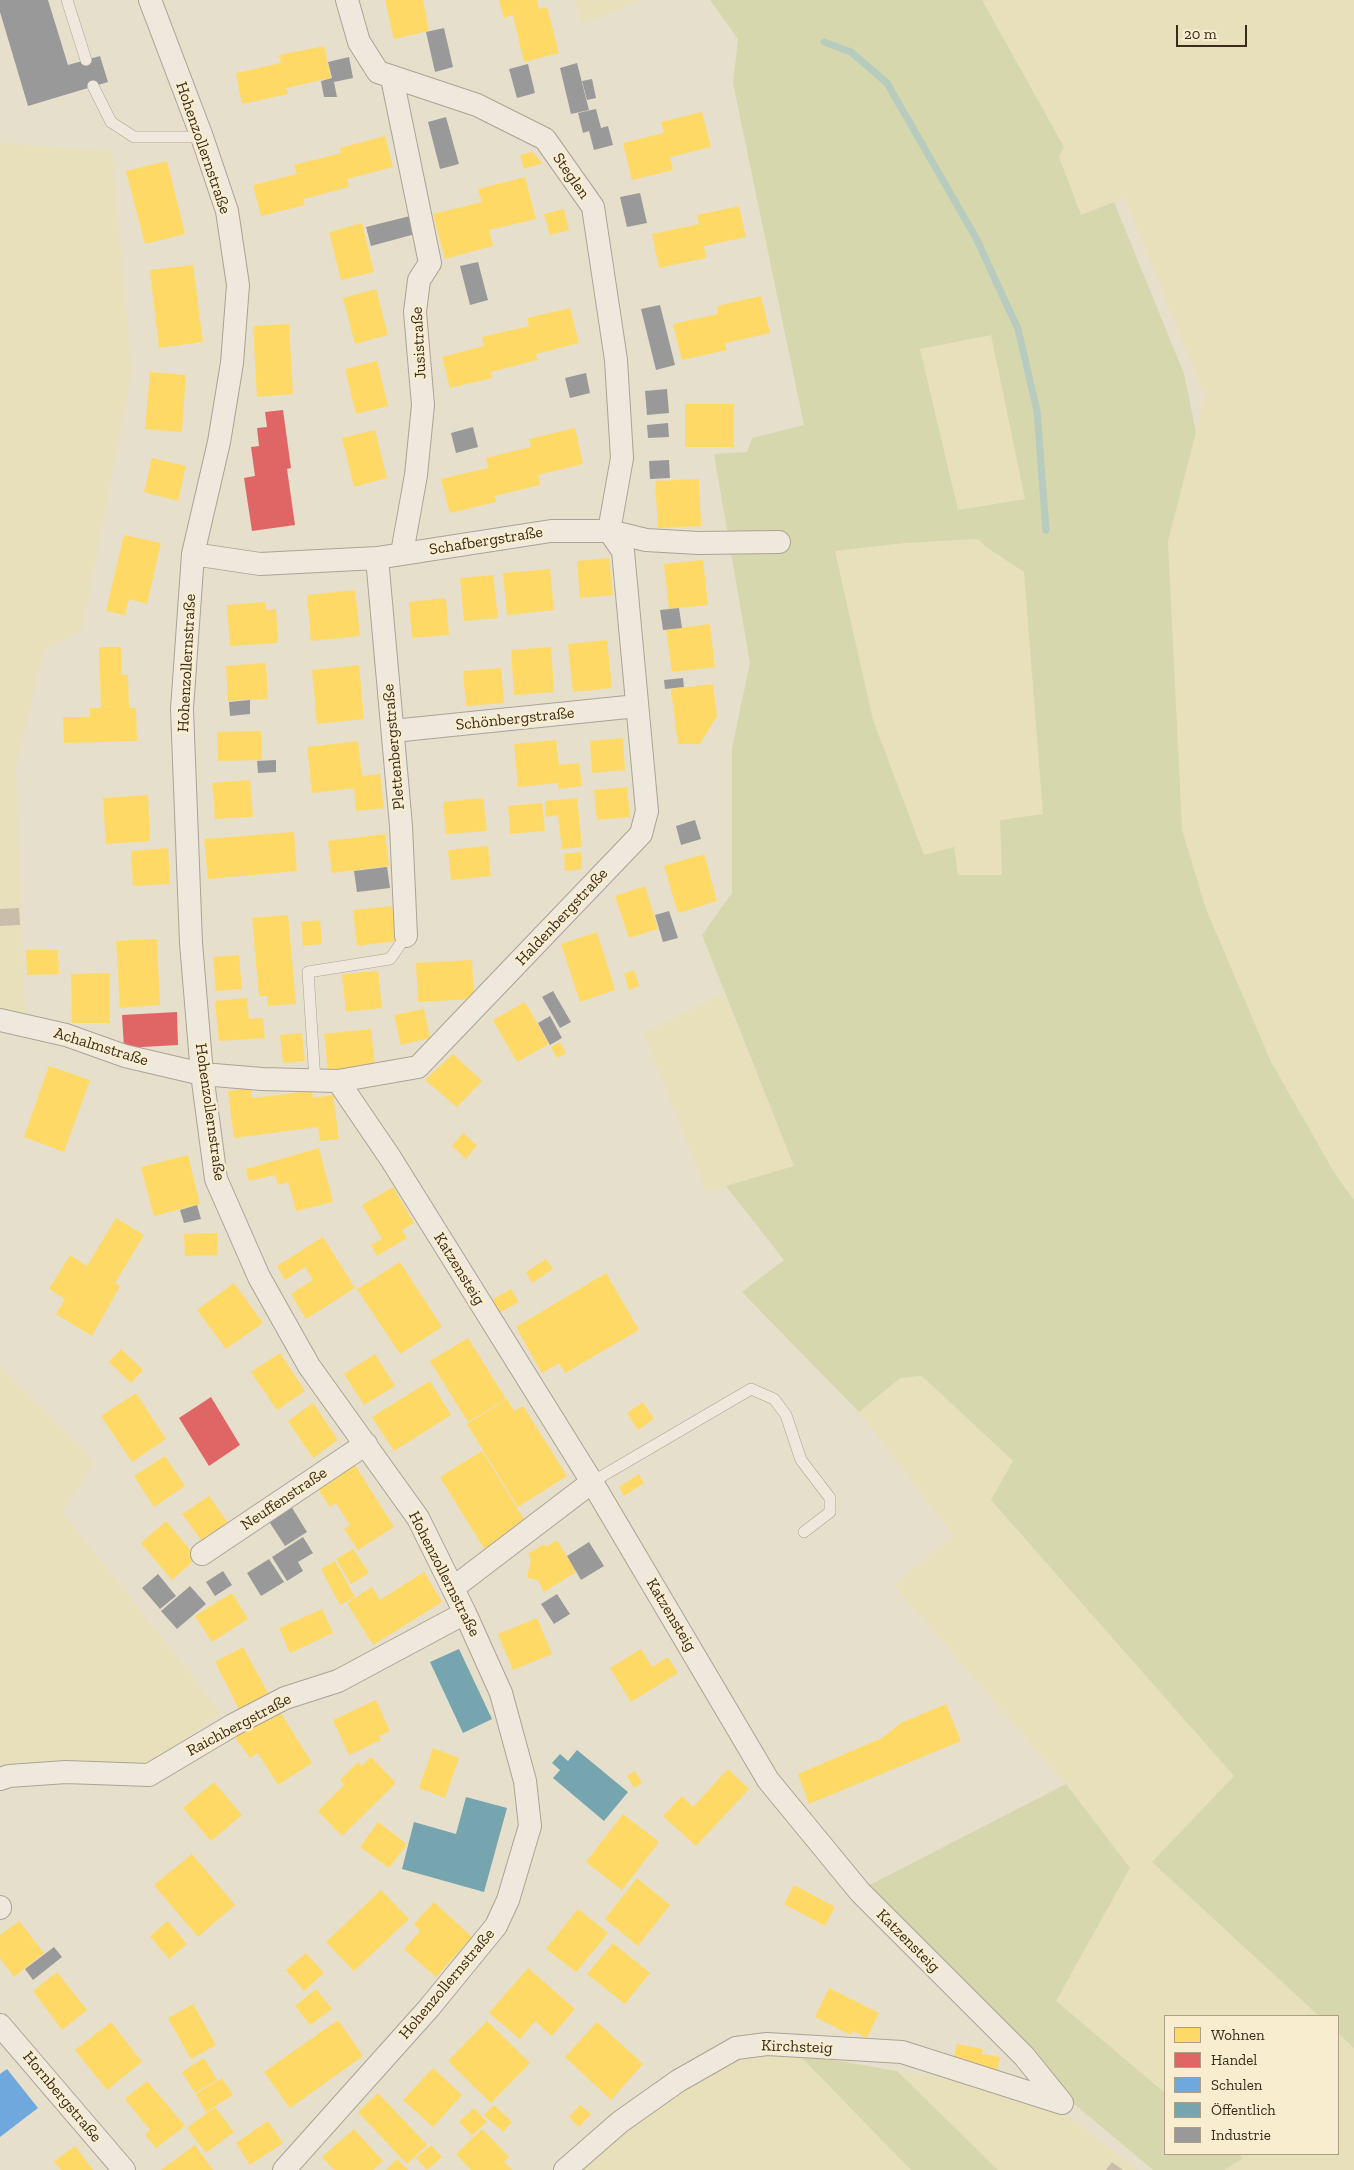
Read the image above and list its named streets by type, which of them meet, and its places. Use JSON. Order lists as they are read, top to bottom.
{
  "streets": {
    "street": [
      "Hohenzollernstraße",
      "Steglen",
      "Jusistraße",
      "Schafbergstraße",
      "Schönbergstraße",
      "Plettenbergstraße",
      "Haldenbergstraße",
      "Achalmstraße",
      "Katzensteig",
      "Neuffenstraße",
      "Raichbergstraße",
      "Kirchsteig",
      "Hornbergstraße"
    ]
  },
  "crossings": [
    ["Hohenzollernstraße", "Schafbergstraße"],
    ["Hohenzollernstraße", "Haldenbergstraße"],
    ["Hohenzollernstraße", "Achalmstraße"],
    ["Hohenzollernstraße", "Neuffenstraße"],
    ["Hohenzollernstraße", "Raichbergstraße"],
    ["Steglen", "Jusistraße"],
    ["Steglen", "Schafbergstraße"],
    ["Steglen", "Haldenbergstraße"],
    ["Jusistraße", "Schafbergstraße"],
    ["Schafbergstraße", "Plettenbergstraße"],
    ["Schafbergstraße", "Haldenbergstraße"],
    ["Schönbergstraße", "Plettenbergstraße"],
    ["Schönbergstraße", "Haldenbergstraße"],
    ["Haldenbergstraße", "Achalmstraße"],
    ["Haldenbergstraße", "Katzensteig"],
    ["Katzensteig", "Kirchsteig"]
  ],
  "legend": [
    "Wohnen",
    "Handel",
    "Schulen",
    "Öffentlich",
    "Industrie"
  ],
  "scale_bar": "20 m"
}
